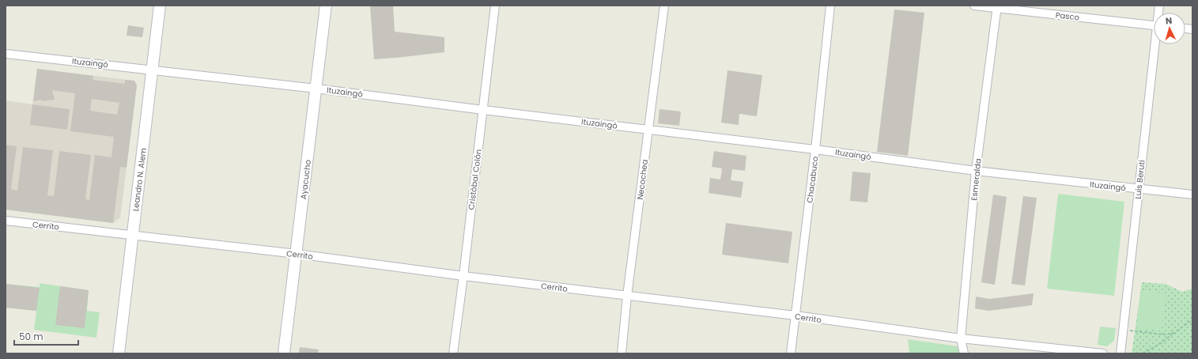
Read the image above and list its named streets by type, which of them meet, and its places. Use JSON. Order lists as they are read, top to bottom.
{
  "streets": {
    "main road": ["Leandro N. Alem", "Ayacucho"],
    "street": [
      "Pasco",
      "Ituzaingó",
      "Cristóbal Colón",
      "Necochea",
      "Chacabuco",
      "Esmeralda",
      "Luis Beruti",
      "Cerrito"
    ]
  },
  "crossings": [
    ["Pasco", "Esmeralda"],
    ["Ituzaingó", "Leandro N. Alem"],
    ["Ituzaingó", "Ayacucho"],
    ["Ituzaingó", "Cristóbal Colón"],
    ["Ituzaingó", "Necochea"],
    ["Ituzaingó", "Chacabuco"],
    ["Ituzaingó", "Esmeralda"],
    ["Ituzaingó", "Luis Beruti"],
    ["Leandro N. Alem", "Cerrito"],
    ["Ayacucho", "Cerrito"],
    ["Cristóbal Colón", "Cerrito"],
    ["Necochea", "Cerrito"],
    ["Chacabuco", "Cerrito"],
    ["Esmeralda", "Cerrito"]
  ],
  "scale_bar": "50 m",
  "north": "top"
}
